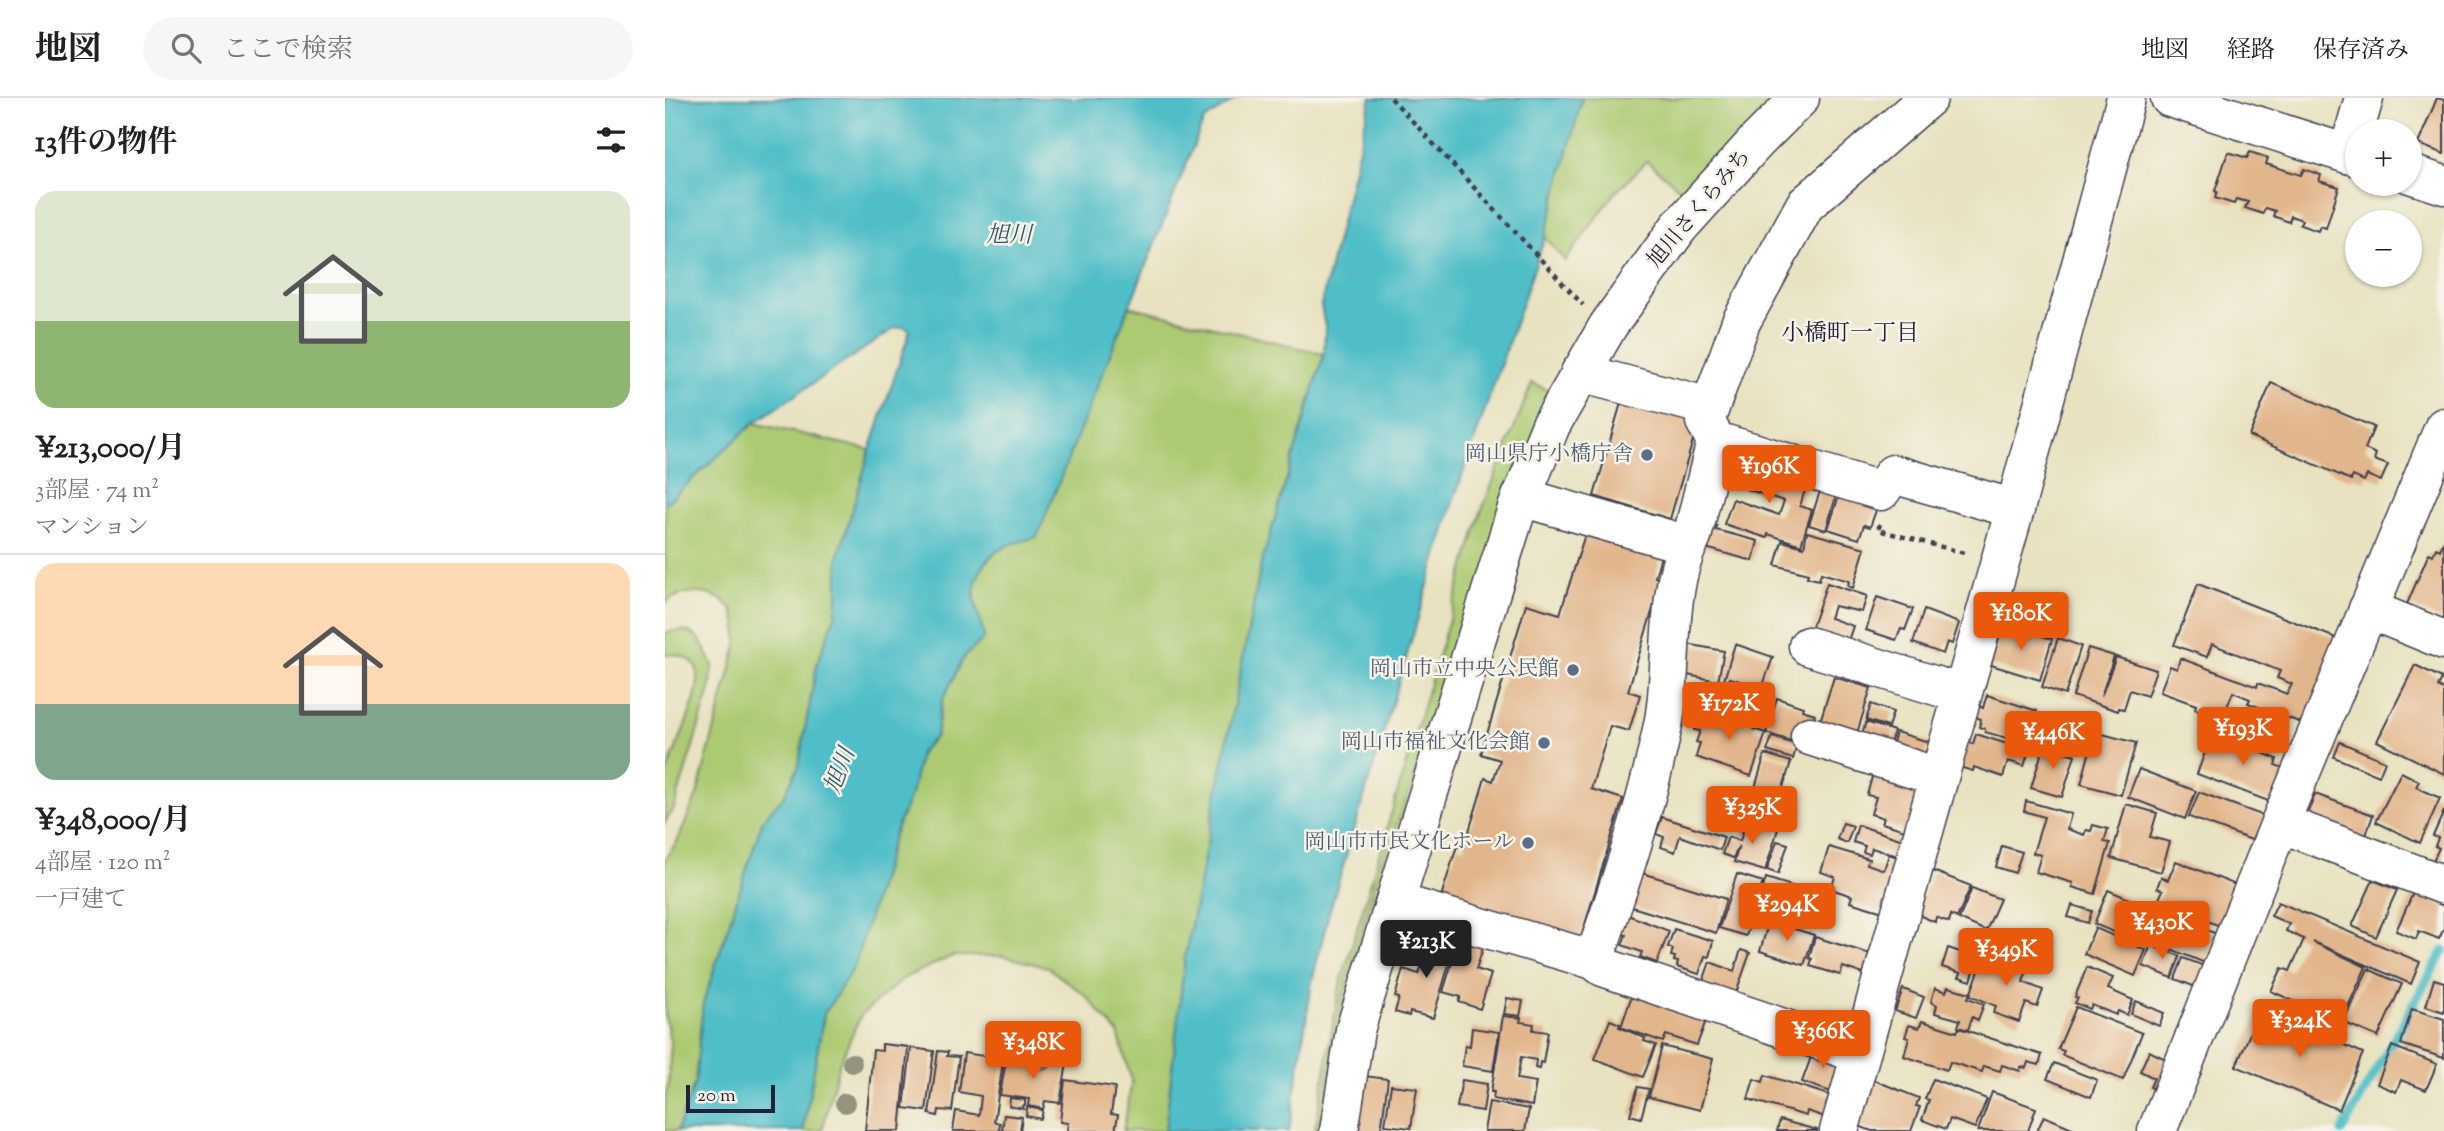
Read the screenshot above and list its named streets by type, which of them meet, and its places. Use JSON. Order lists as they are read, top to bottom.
{
  "streets": {
    "street": ["旭川さくらみち"]
  },
  "districts": ["小橋町一丁目"],
  "water": ["旭川"],
  "places": [
    "岡山県庁小橋庁舎",
    "岡山市立中央公民館",
    "岡山市福祉文化会館",
    "岡山市市民文化ホール"
  ],
  "scale_bar": "20 m",
  "page": {
    "header": "地図",
    "search": "ここで検索",
    "nav": ["地図", "経路", "保存済み"],
    "heading": "13件の物件",
    "map_buttons": ["+", "−"],
    "list": [
      {
        "name": "¥213,000/月",
        "note": "3部屋 · 74 m² · マンション"
      },
      {
        "name": "¥348,000/月",
        "note": "4部屋 · 120 m² · 一戸建て"
      }
    ],
    "price": [
      "¥196K",
      "¥180K",
      "¥172K",
      "¥193K",
      "¥446K",
      "¥325K",
      "¥294K",
      "¥430K",
      "¥213K",
      "¥349K",
      "¥324K",
      "¥366K",
      "¥348K"
    ],
    "scale": "20 m"
  }
}
